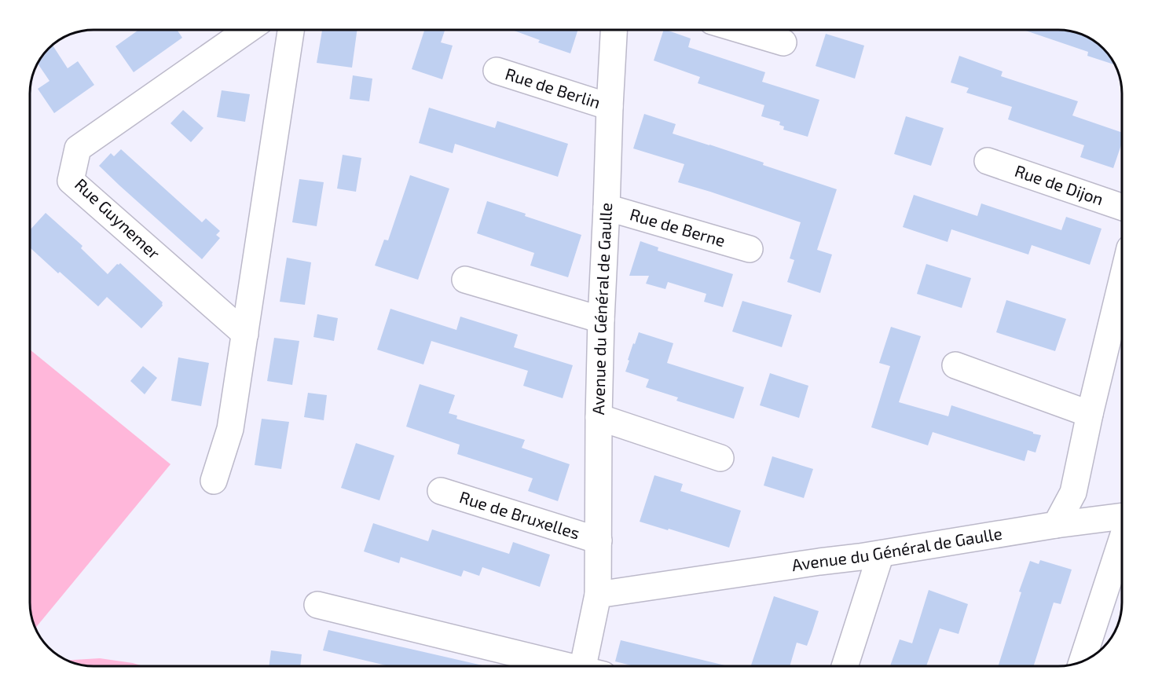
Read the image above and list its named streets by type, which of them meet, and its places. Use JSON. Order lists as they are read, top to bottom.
{
  "streets": {
    "street": [
      "Rue de Berlin",
      "Rue de Dijon",
      "Rue Guynemer",
      "Rue de Berne",
      "Avenue du Général de Gaulle",
      "Rue de Bruxelles"
    ]
  },
  "crossings": [
    ["Rue de Berlin", "Avenue du Général de Gaulle"],
    ["Rue de Berne", "Avenue du Général de Gaulle"],
    ["Avenue du Général de Gaulle", "Rue de Bruxelles"]
  ]
}
